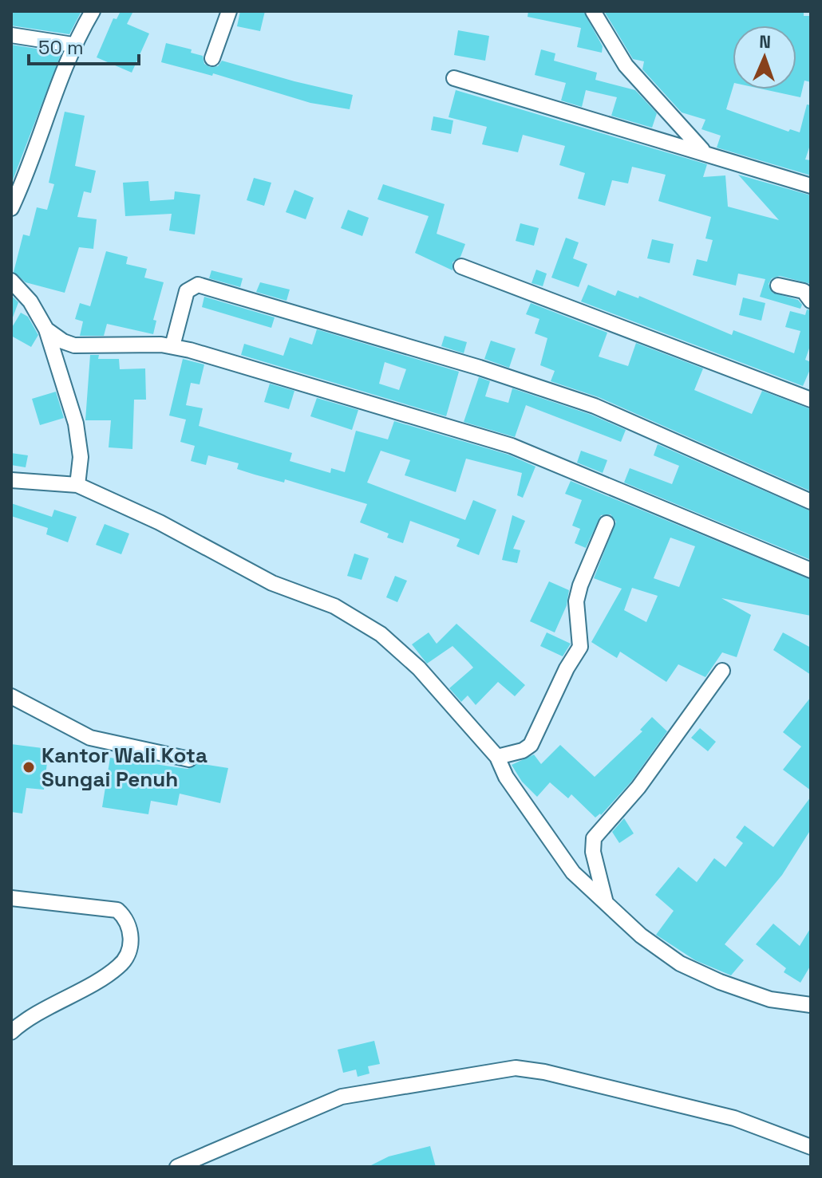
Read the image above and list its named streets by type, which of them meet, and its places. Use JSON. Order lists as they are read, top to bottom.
{
  "places": ["Kantor Wali Kota Sungai Penuh"],
  "scale_bar": "50 m",
  "north": "top"
}
